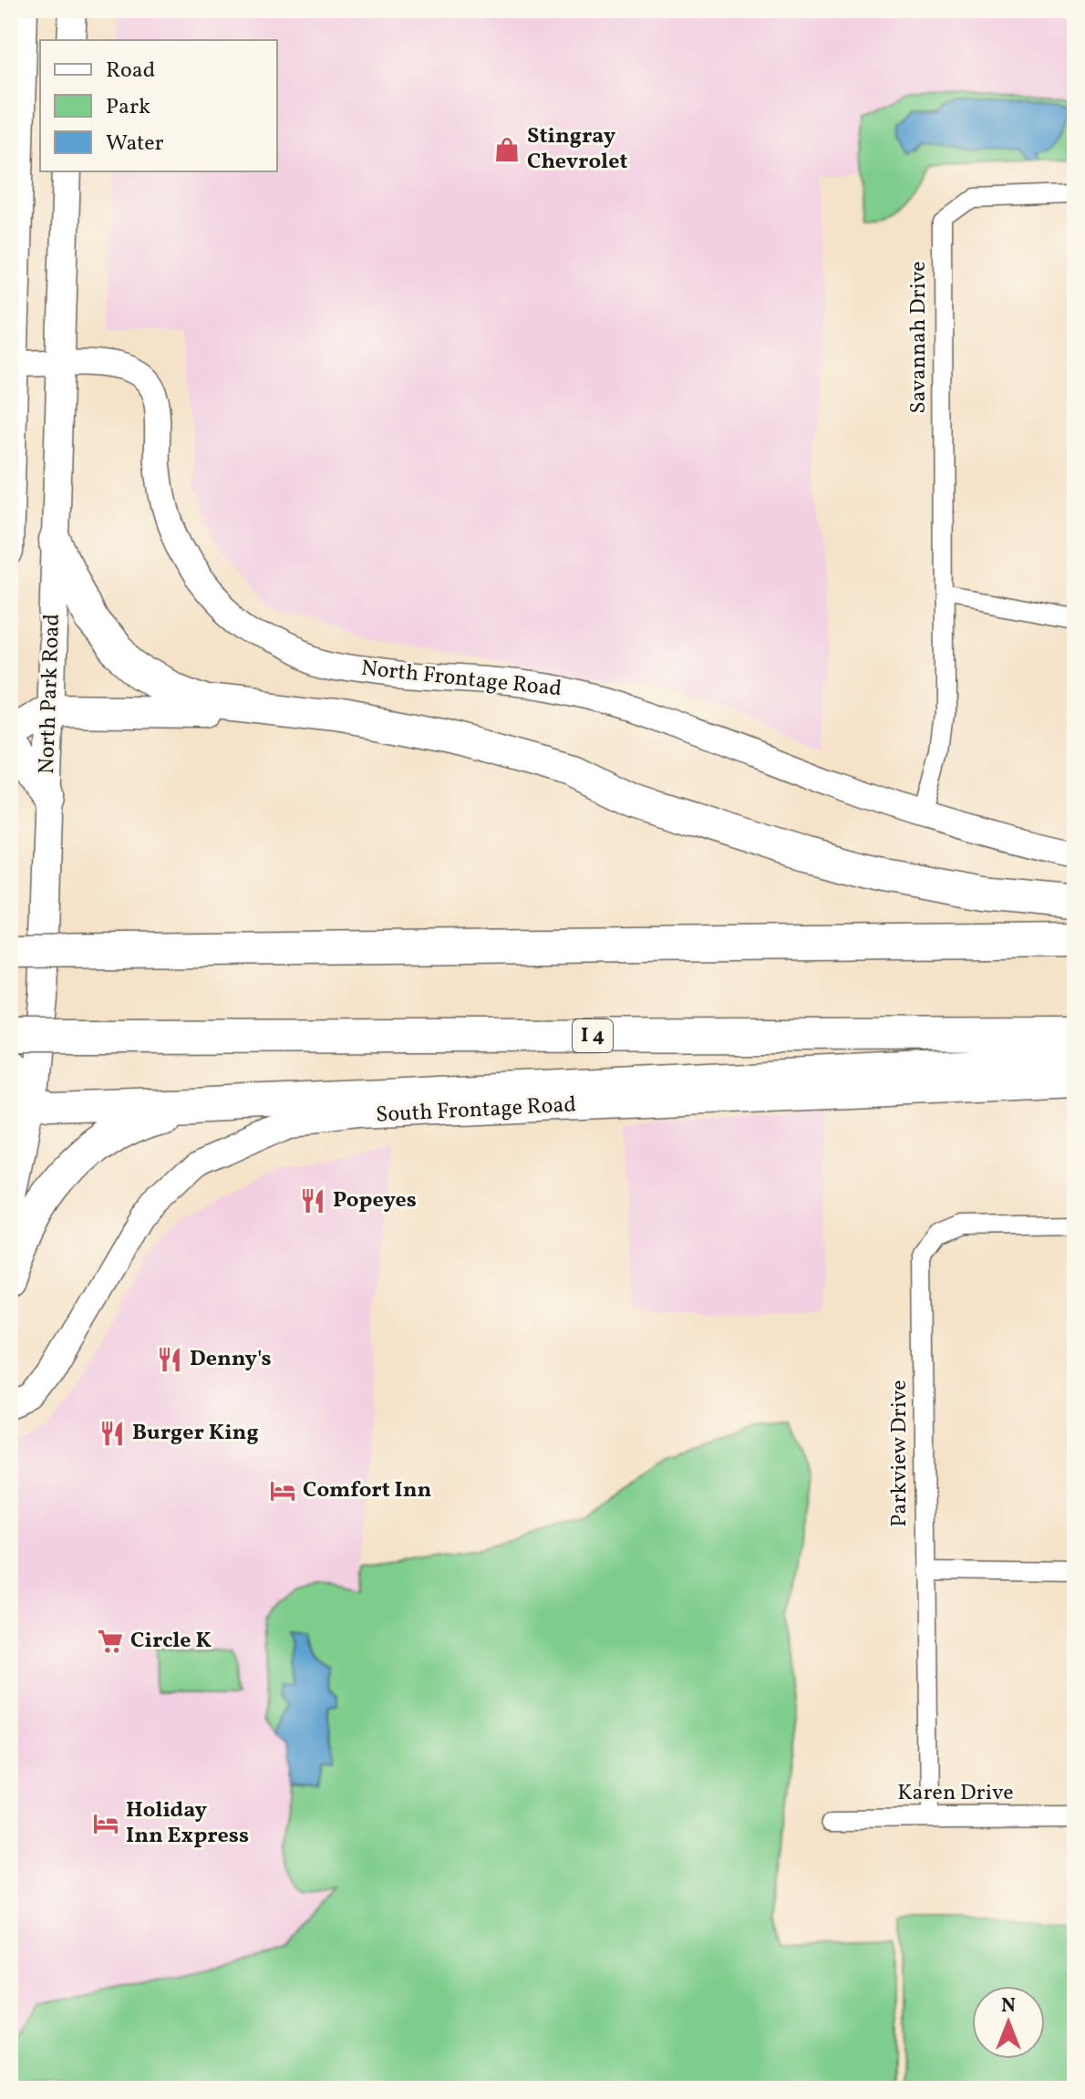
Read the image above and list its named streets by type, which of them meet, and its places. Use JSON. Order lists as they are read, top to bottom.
{
  "streets": {
    "highway": ["I 4"],
    "main road": ["North Park Road"],
    "street": [
      "Savannah Drive",
      "North Frontage Road",
      "South Frontage Road",
      "Parkview Drive",
      "Karen Drive"
    ]
  },
  "crossings": [
    ["North Frontage Road", "North Park Road"],
    ["Parkview Drive", "Karen Drive"]
  ],
  "places": {
    "shop": ["Stingray Chevrolet"],
    "restaurant": ["Popeyes", "Denny's", "Burger King"],
    "hotel": ["Comfort Inn", "Holiday Inn Express"],
    "supermarket": ["Circle K"]
  },
  "legend": ["Road", "Park", "Water"],
  "north": "top"
}
